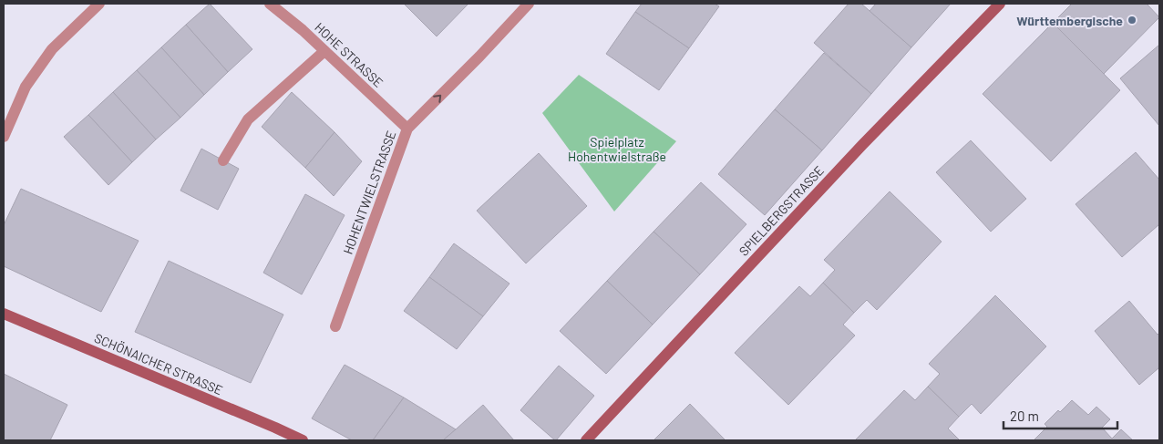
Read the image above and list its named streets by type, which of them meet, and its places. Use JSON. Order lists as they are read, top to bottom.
{
  "streets": {
    "street": [
      "HOHE STRASSE",
      "HOHENTWIELSTRASSE",
      "SPIELBERGSTRASSE",
      "SCHÖNAICHER STRASSE"
    ]
  },
  "crossings": [
    ["HOHE STRASSE", "HOHENTWIELSTRASSE"]
  ],
  "one_way": ["HOHENTWIELSTRASSE"],
  "parks": ["Spielplatz Hohentwielstraße"],
  "places": ["Württembergische"],
  "scale_bar": "20 m"
}
